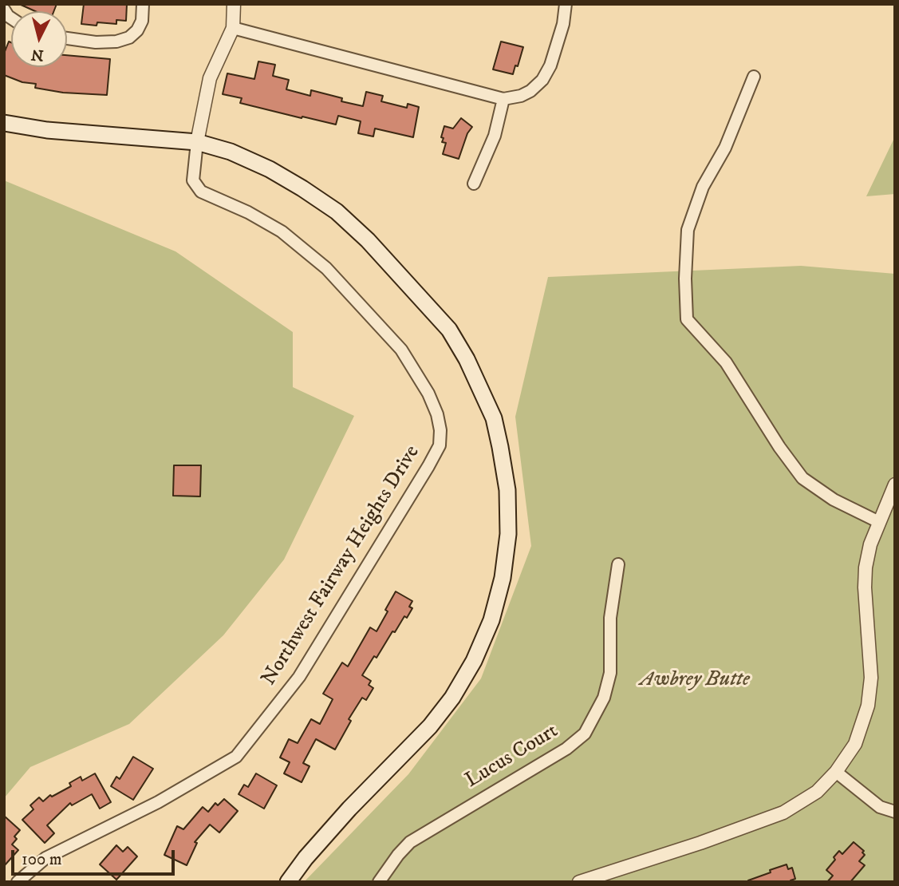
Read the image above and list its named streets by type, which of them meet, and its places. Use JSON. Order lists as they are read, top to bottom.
{
  "streets": {
    "street": ["Northwest Fairway Heights Drive", "Lucus Court"]
  },
  "parks": ["Awbrey Butte"],
  "scale_bar": "100 m",
  "north": "bottom"
}
